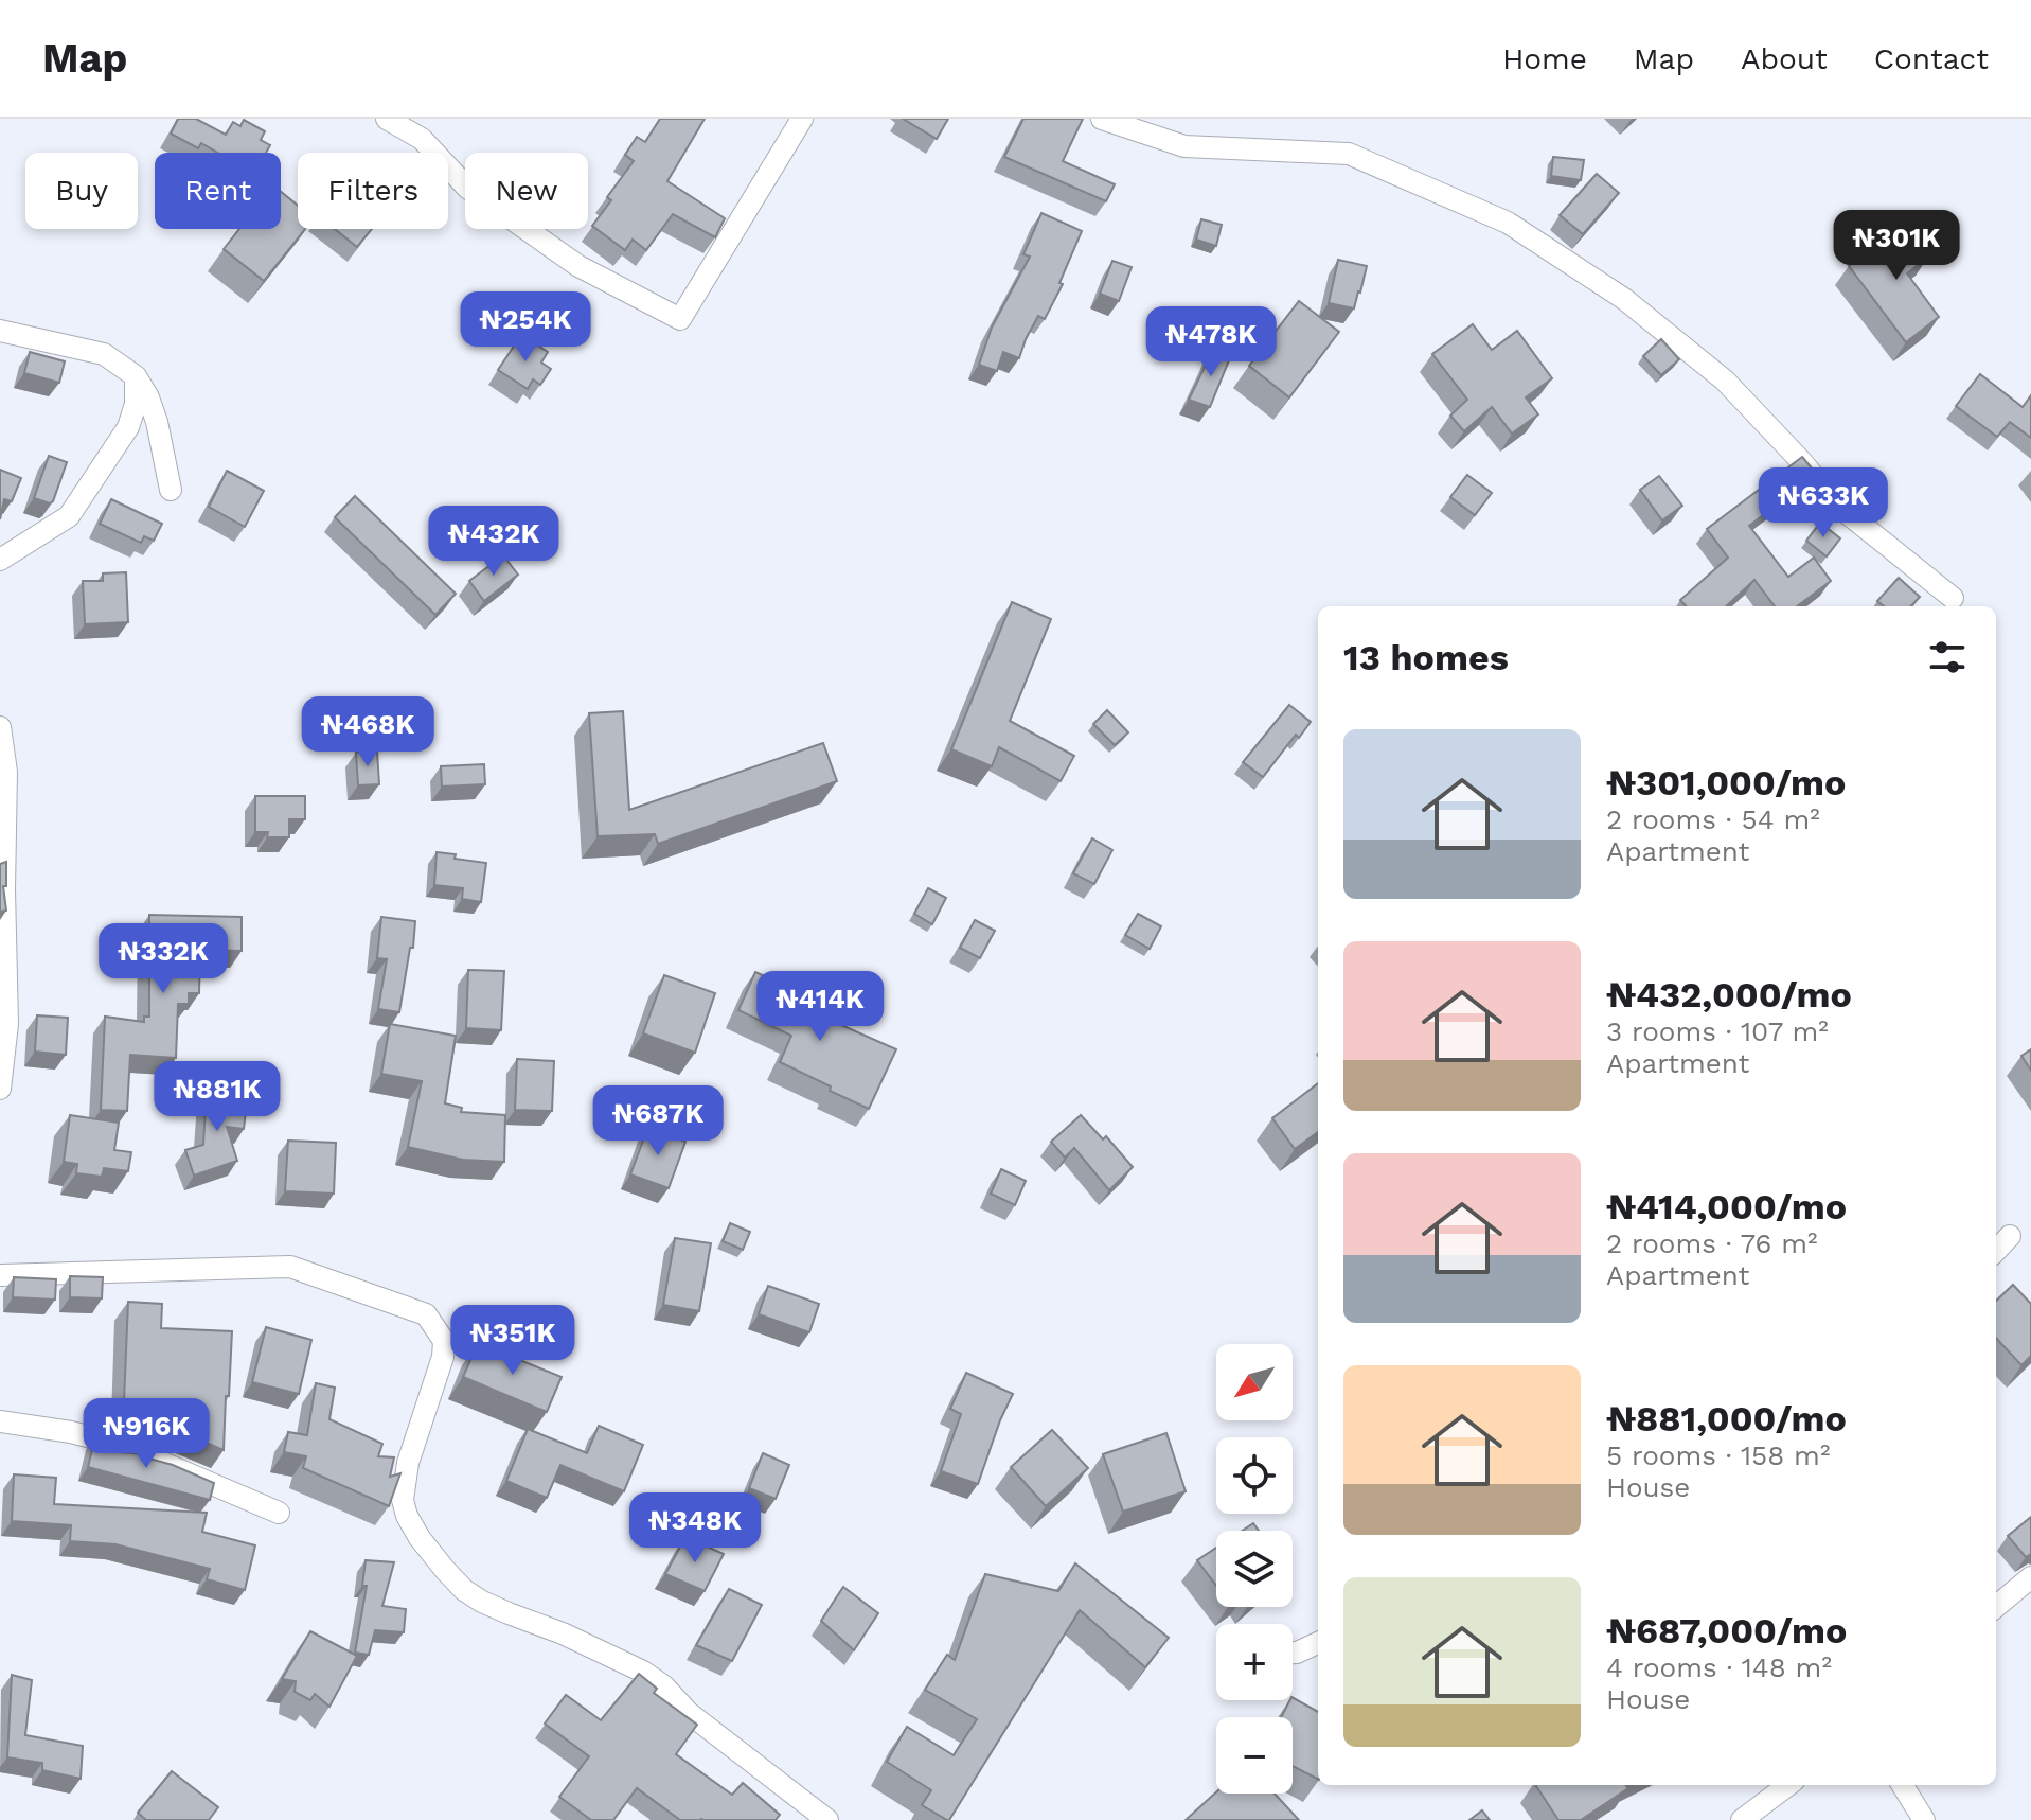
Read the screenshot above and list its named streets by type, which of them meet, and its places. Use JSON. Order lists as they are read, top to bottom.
{
  "north": "bottom left",
  "page": {
    "header": "Map",
    "nav": [
      "Home",
      "Map",
      "About",
      "Contact"
    ],
    "chip": [
      "Buy",
      "Rent",
      "Filters",
      "New"
    ],
    "price": [
      "₦301K",
      "₦254K",
      "₦478K",
      "₦633K",
      "₦432K",
      "₦468K",
      "₦332K",
      "₦414K",
      "₦881K",
      "₦687K",
      "₦351K",
      "₦916K",
      "₦348K"
    ],
    "heading": "13 homes",
    "list": [
      {
        "name": "₦301,000/mo",
        "note": "2 rooms · 54 m² · Apartment"
      },
      {
        "name": "₦432,000/mo",
        "note": "3 rooms · 107 m² · Apartment"
      },
      {
        "name": "₦414,000/mo",
        "note": "2 rooms · 76 m² · Apartment"
      },
      {
        "name": "₦881,000/mo",
        "note": "5 rooms · 158 m² · House"
      },
      {
        "name": "₦687,000/mo",
        "note": "4 rooms · 148 m² · House"
      }
    ],
    "map_buttons": ["+", "−"]
  }
}
